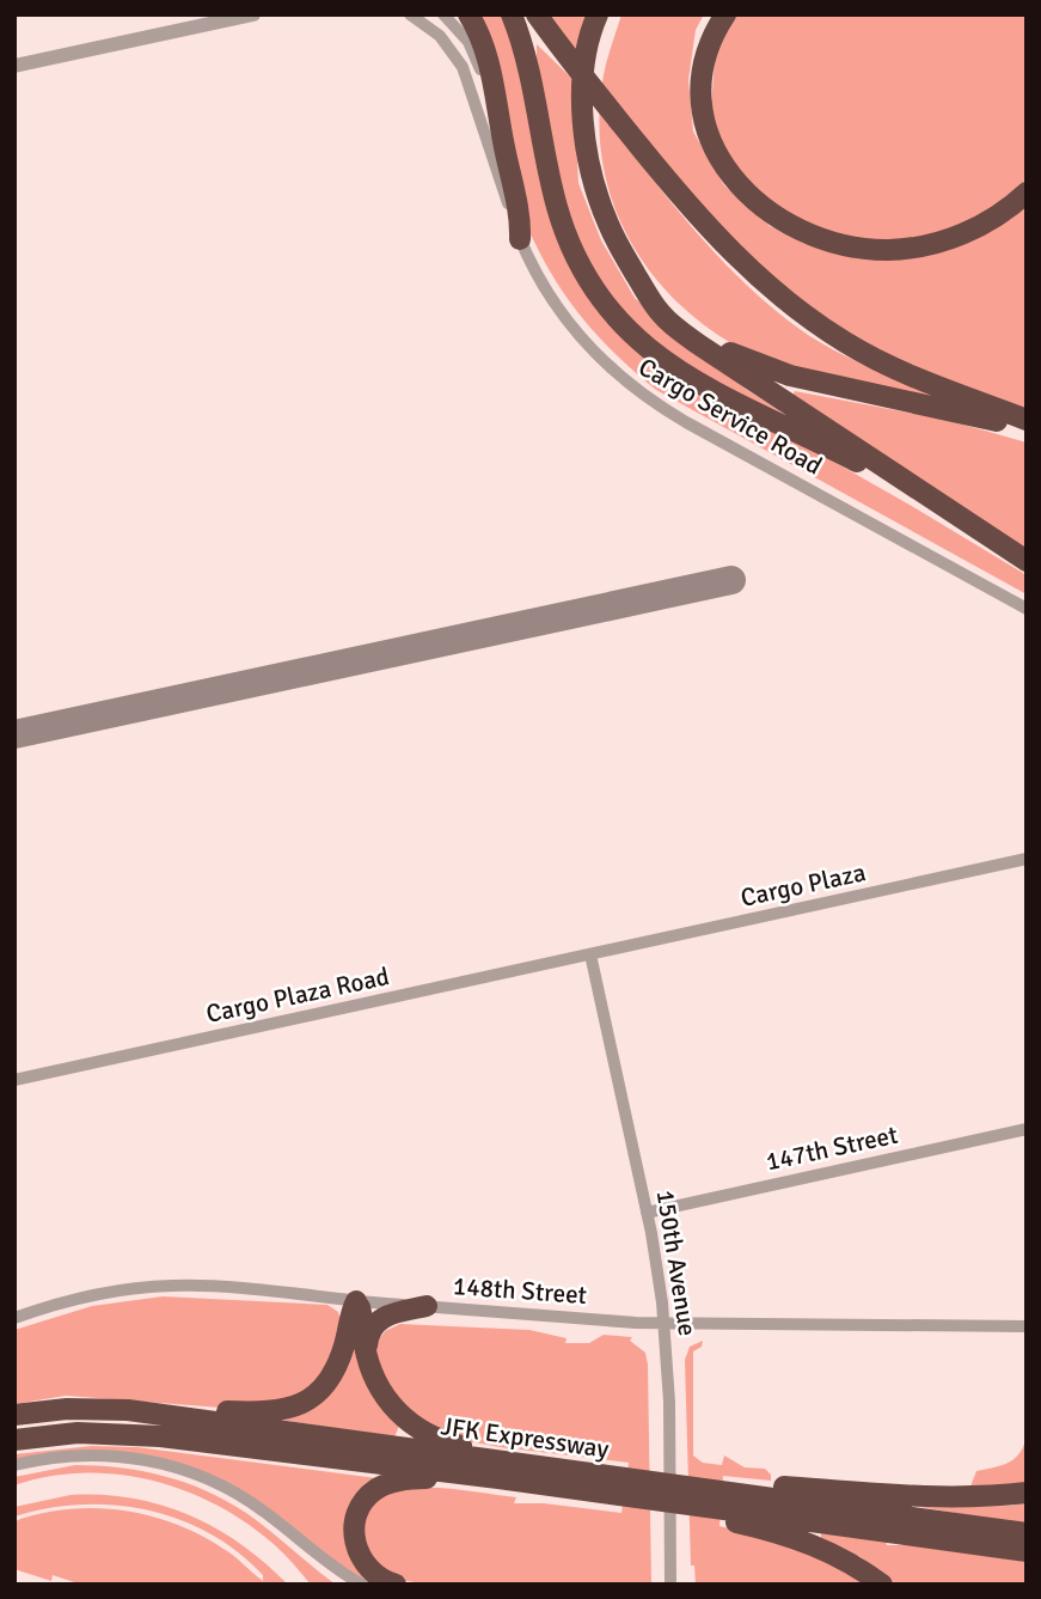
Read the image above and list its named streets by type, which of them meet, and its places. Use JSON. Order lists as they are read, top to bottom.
{
  "streets": {
    "highway": ["JFK Expressway"],
    "street": [
      "Cargo Service Road",
      "Cargo Plaza",
      "Cargo Plaza Road",
      "147th Street",
      "150th Avenue",
      "148th Street"
    ]
  },
  "crossings": [
    ["Cargo Plaza", "Cargo Plaza Road"],
    ["Cargo Plaza", "150th Avenue"],
    ["Cargo Plaza Road", "150th Avenue"],
    ["147th Street", "150th Avenue"],
    ["150th Avenue", "148th Street"]
  ]
}
